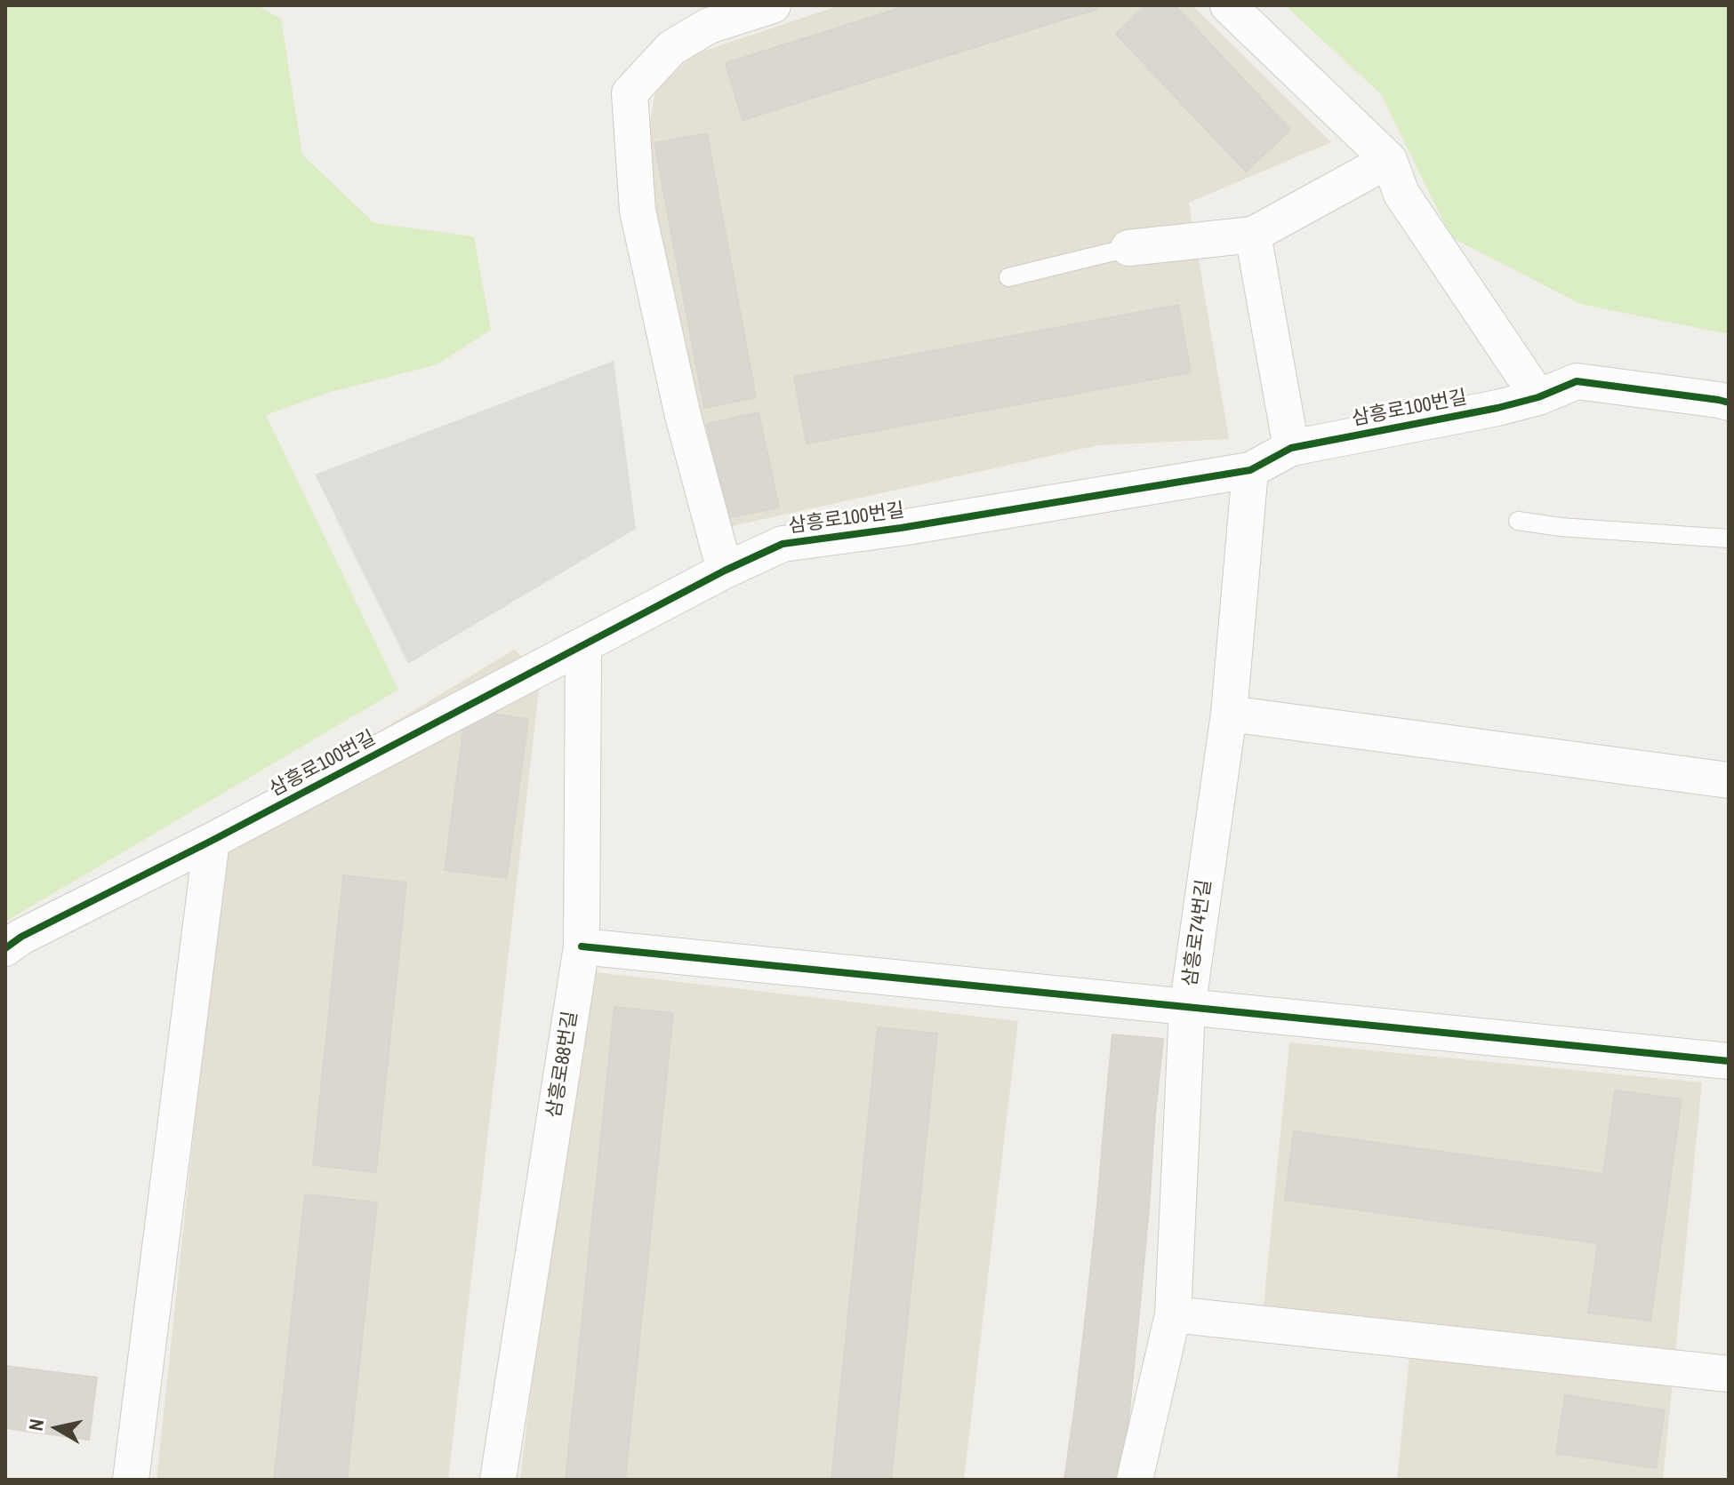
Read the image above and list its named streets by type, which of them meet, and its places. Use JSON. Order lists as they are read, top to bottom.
{
  "streets": {
    "street": ["삼흥로100번길", "삼흥로74번길", "삼흥로88번길"]
  },
  "crossings": [
    ["삼흥로100번길", "삼흥로74번길"],
    ["삼흥로100번길", "삼흥로88번길"]
  ],
  "north": "left"
}
